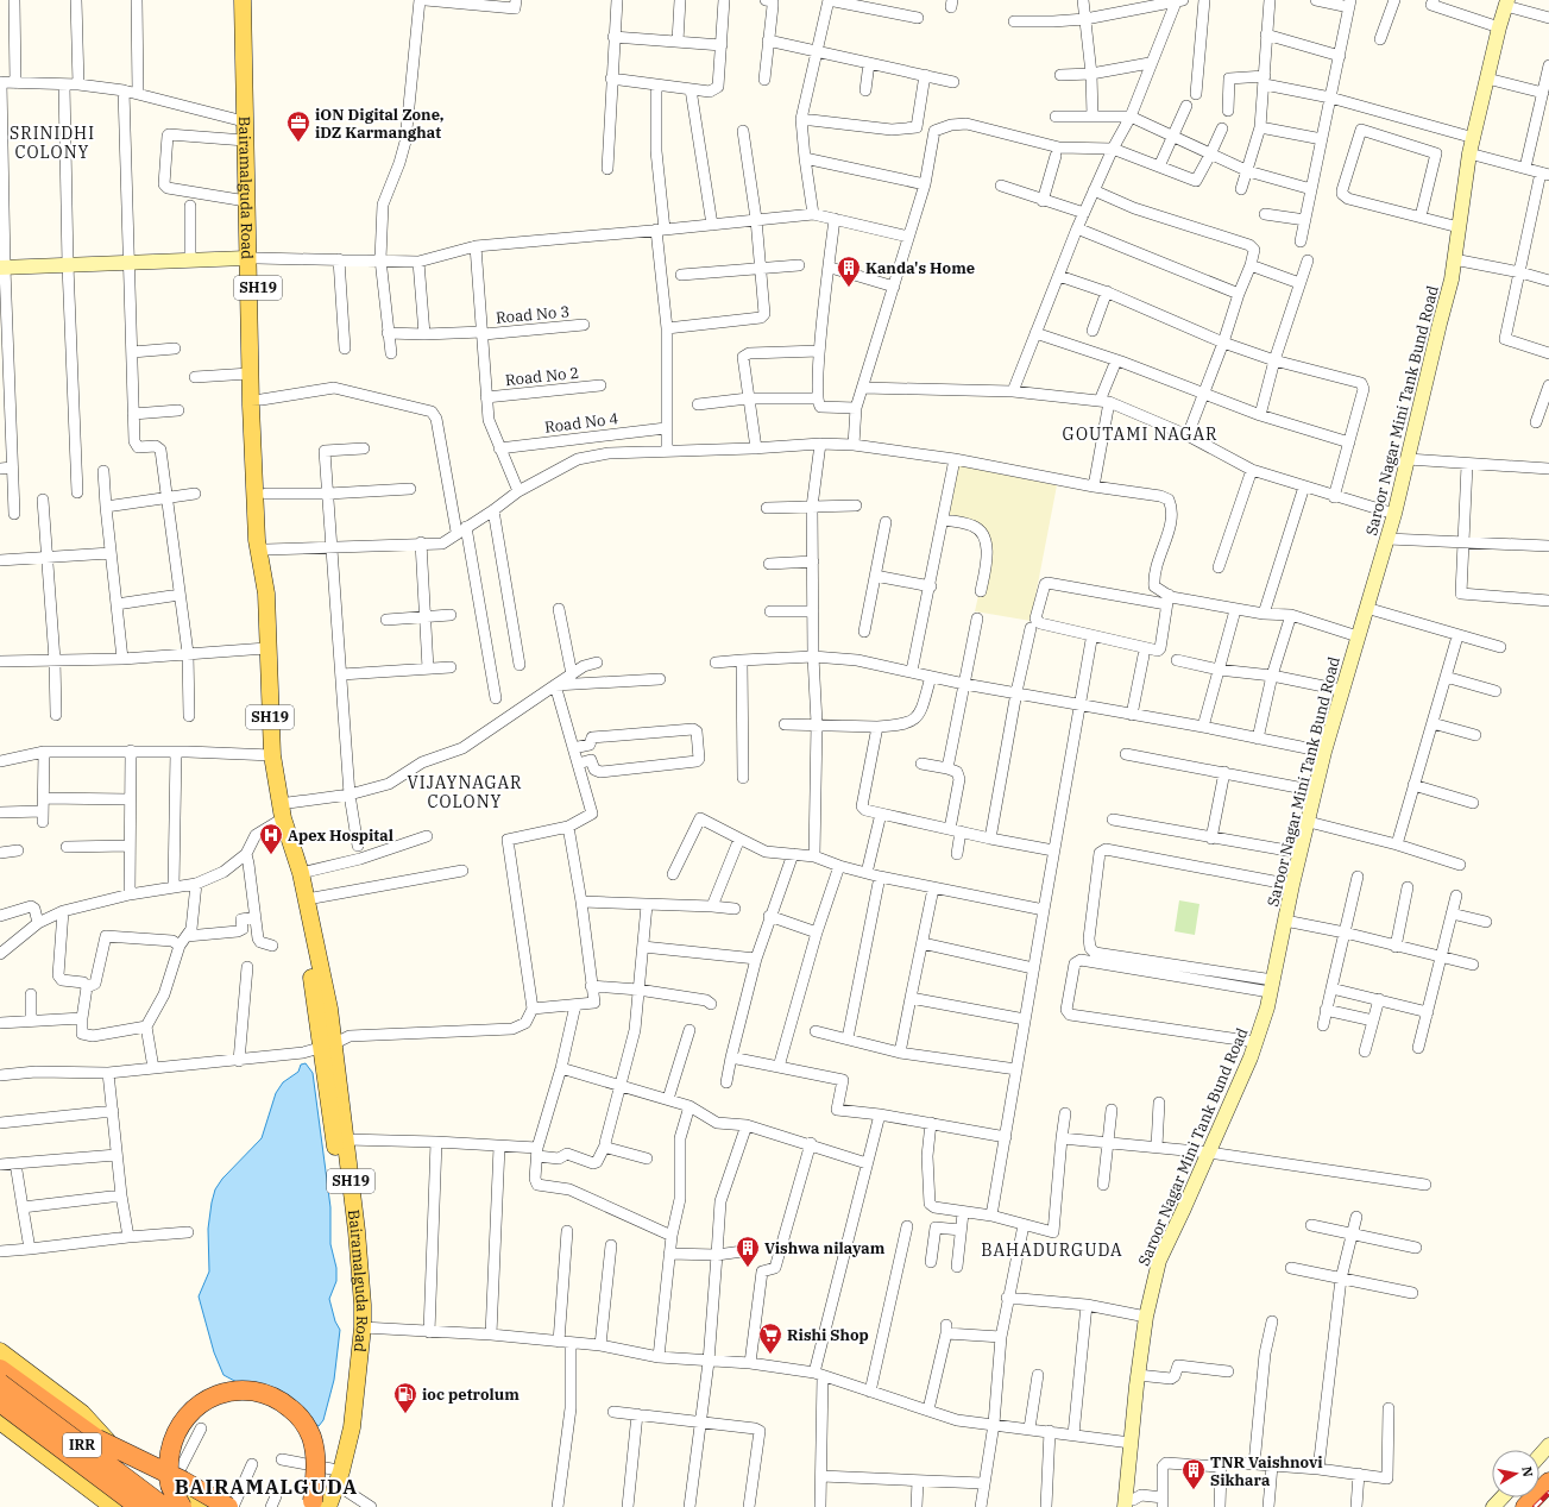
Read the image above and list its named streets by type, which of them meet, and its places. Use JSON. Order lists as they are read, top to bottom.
{
  "streets": {
    "highway": ["IRR"],
    "main road": ["Bairamalguda Road", "SH19", "Saroor Nagar Mini Tank Bund Road"],
    "street": ["Road No 3", "Road No 2", "Road No 4"]
  },
  "districts": [
    "SRINIDHI COLONY",
    "GOUTAMI NAGAR",
    "VIJAYNAGAR COLONY",
    "BAHADURGUDA",
    "BAIRAMALGUDA"
  ],
  "places": {
    "office": ["iON Digital Zone, iDZ Karmanghat"],
    "building": ["Kanda's Home", "Vishwa nilayam", "TNR Vaishnovi Sikhara"],
    "hospital": ["Apex Hospital"],
    "supermarket": ["Rishi Shop"],
    "fuel station": ["ioc petrolum"]
  },
  "north": "right"
}
